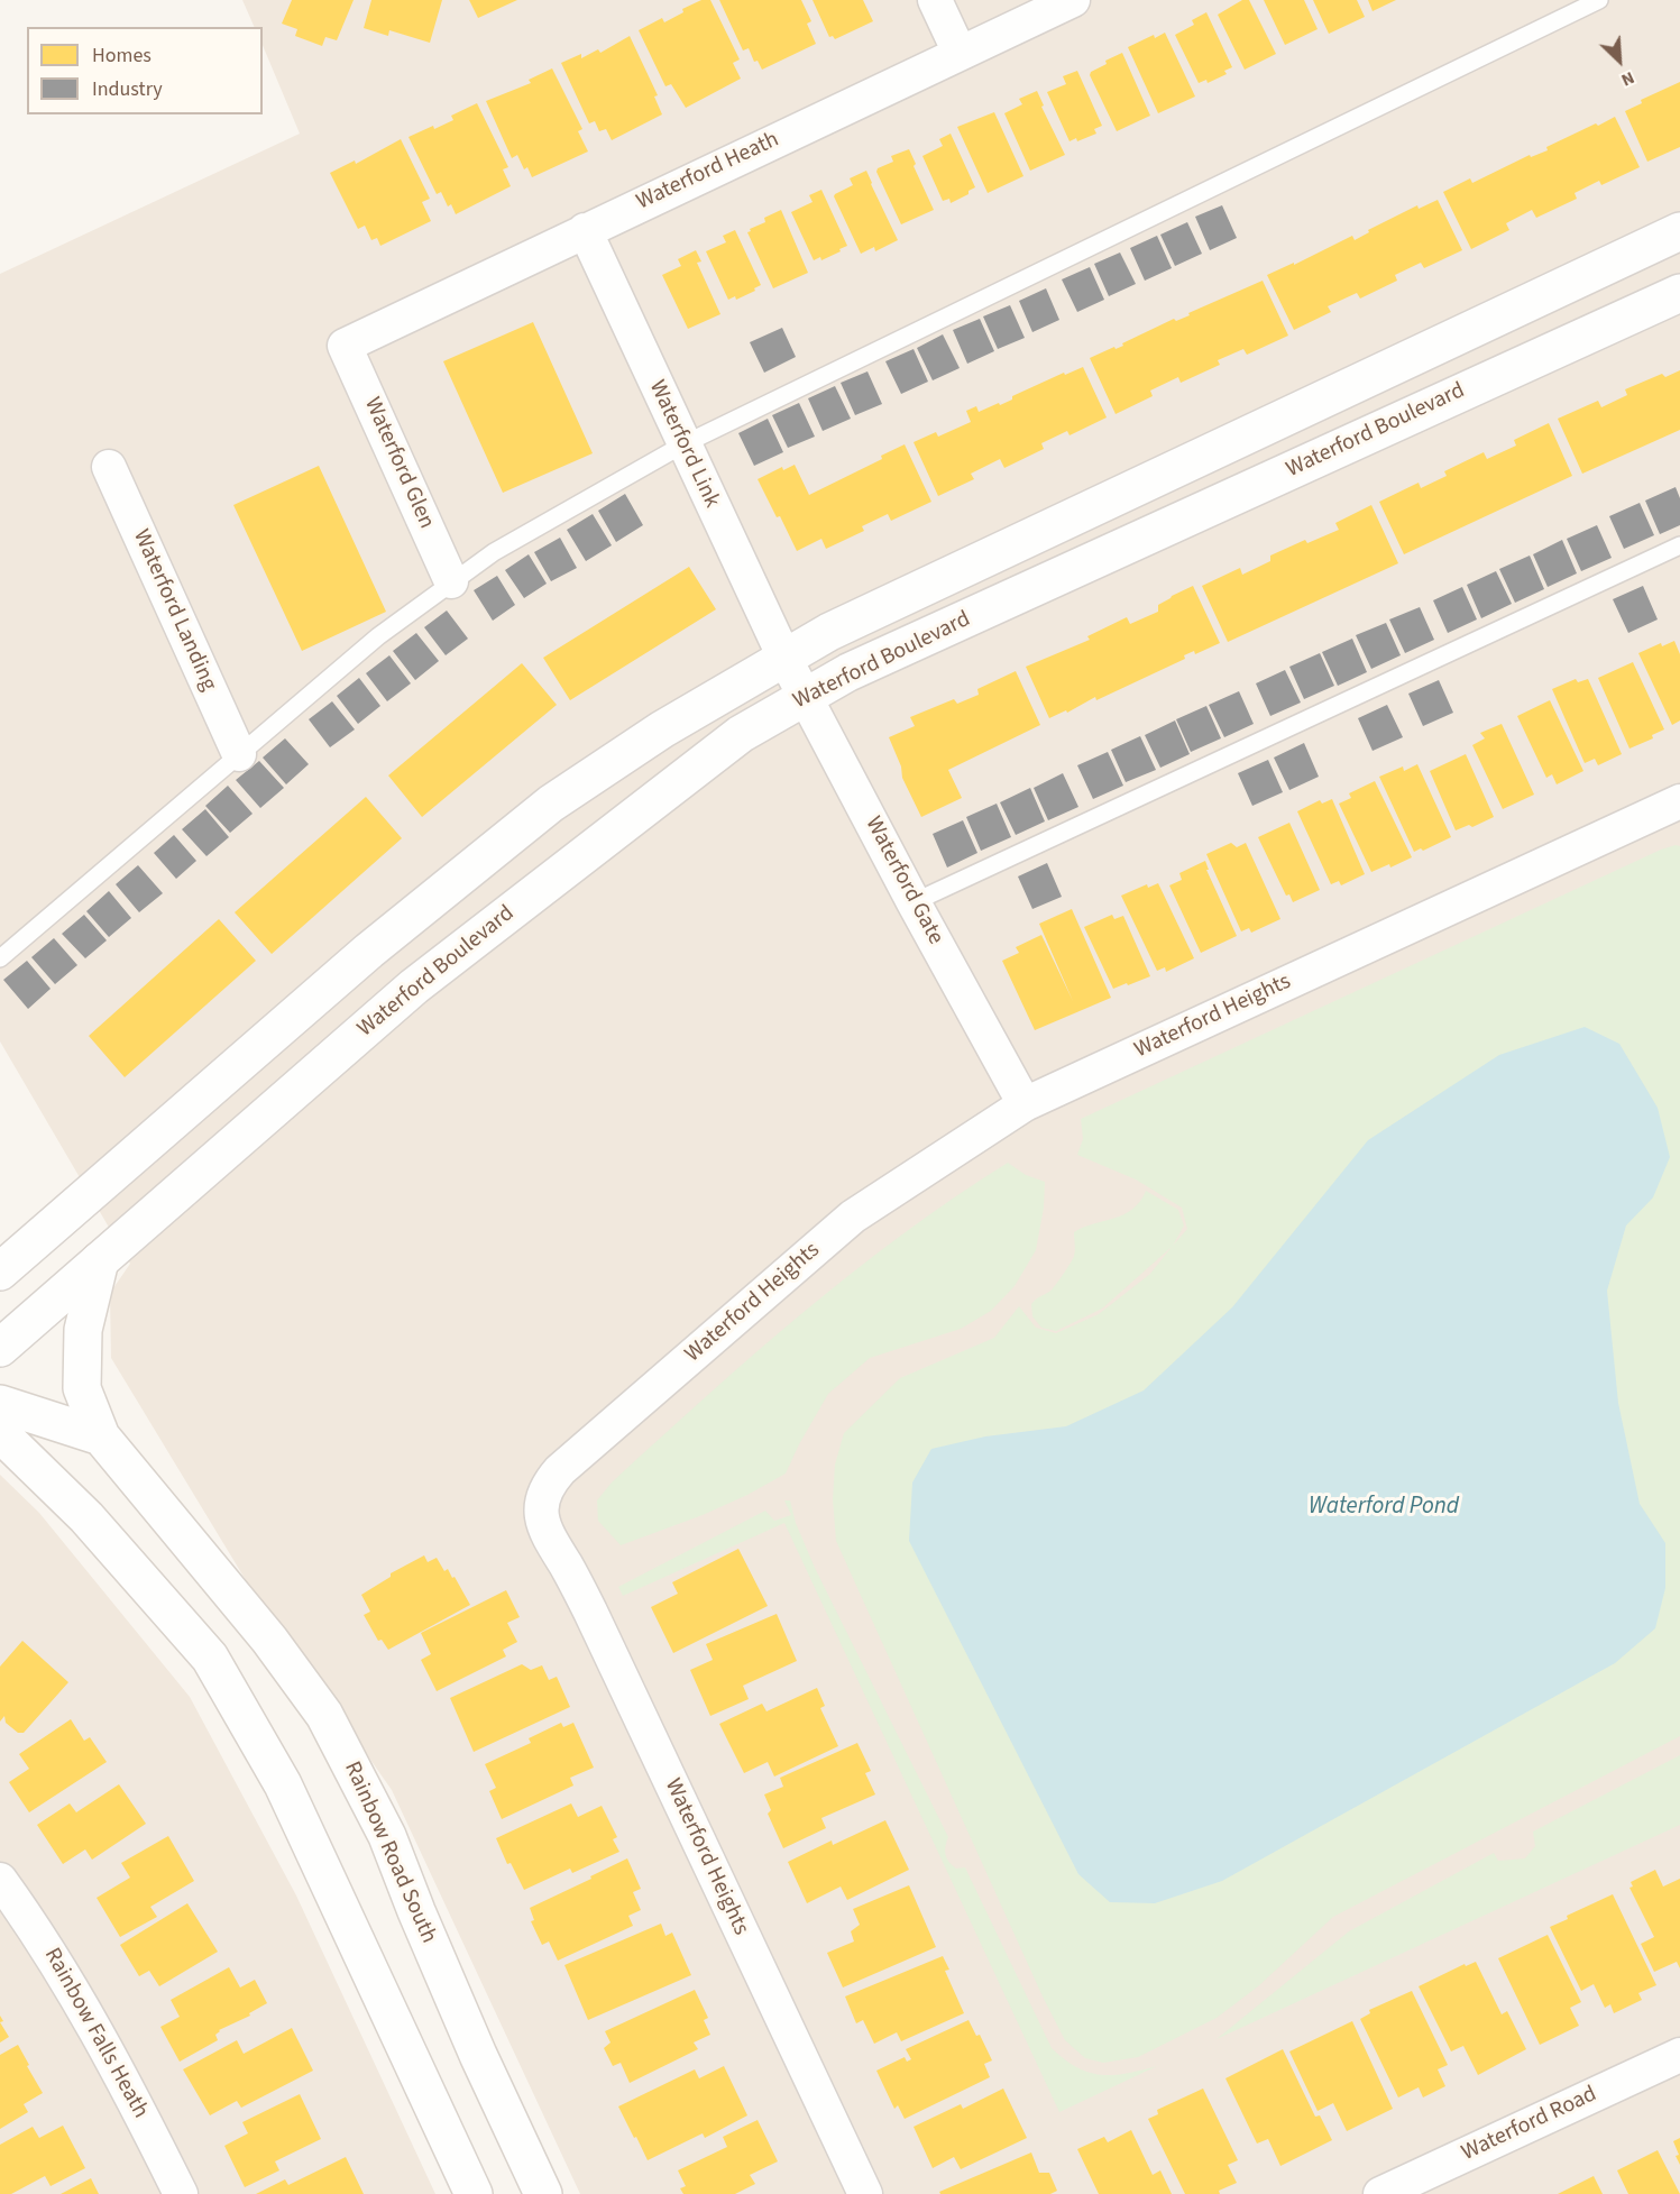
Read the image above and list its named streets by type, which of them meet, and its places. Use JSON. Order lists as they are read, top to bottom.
{
  "streets": {
    "street": [
      "Waterford Heath",
      "Waterford Boulevard",
      "Waterford Link",
      "Waterford Glen",
      "Waterford Landing",
      "Waterford Gate",
      "Waterford Heights",
      "Rainbow Road South",
      "Rainbow Falls Heath",
      "Waterford Road"
    ]
  },
  "crossings": [
    ["Waterford Heath", "Waterford Link"],
    ["Waterford Heath", "Waterford Glen"],
    ["Waterford Boulevard", "Waterford Link"],
    ["Waterford Boulevard", "Waterford Gate"],
    ["Waterford Link", "Waterford Gate"],
    ["Waterford Gate", "Waterford Heights"]
  ],
  "water": ["Waterford Pond"],
  "legend": ["Homes", "Industry"],
  "north": "bottom right"
}
